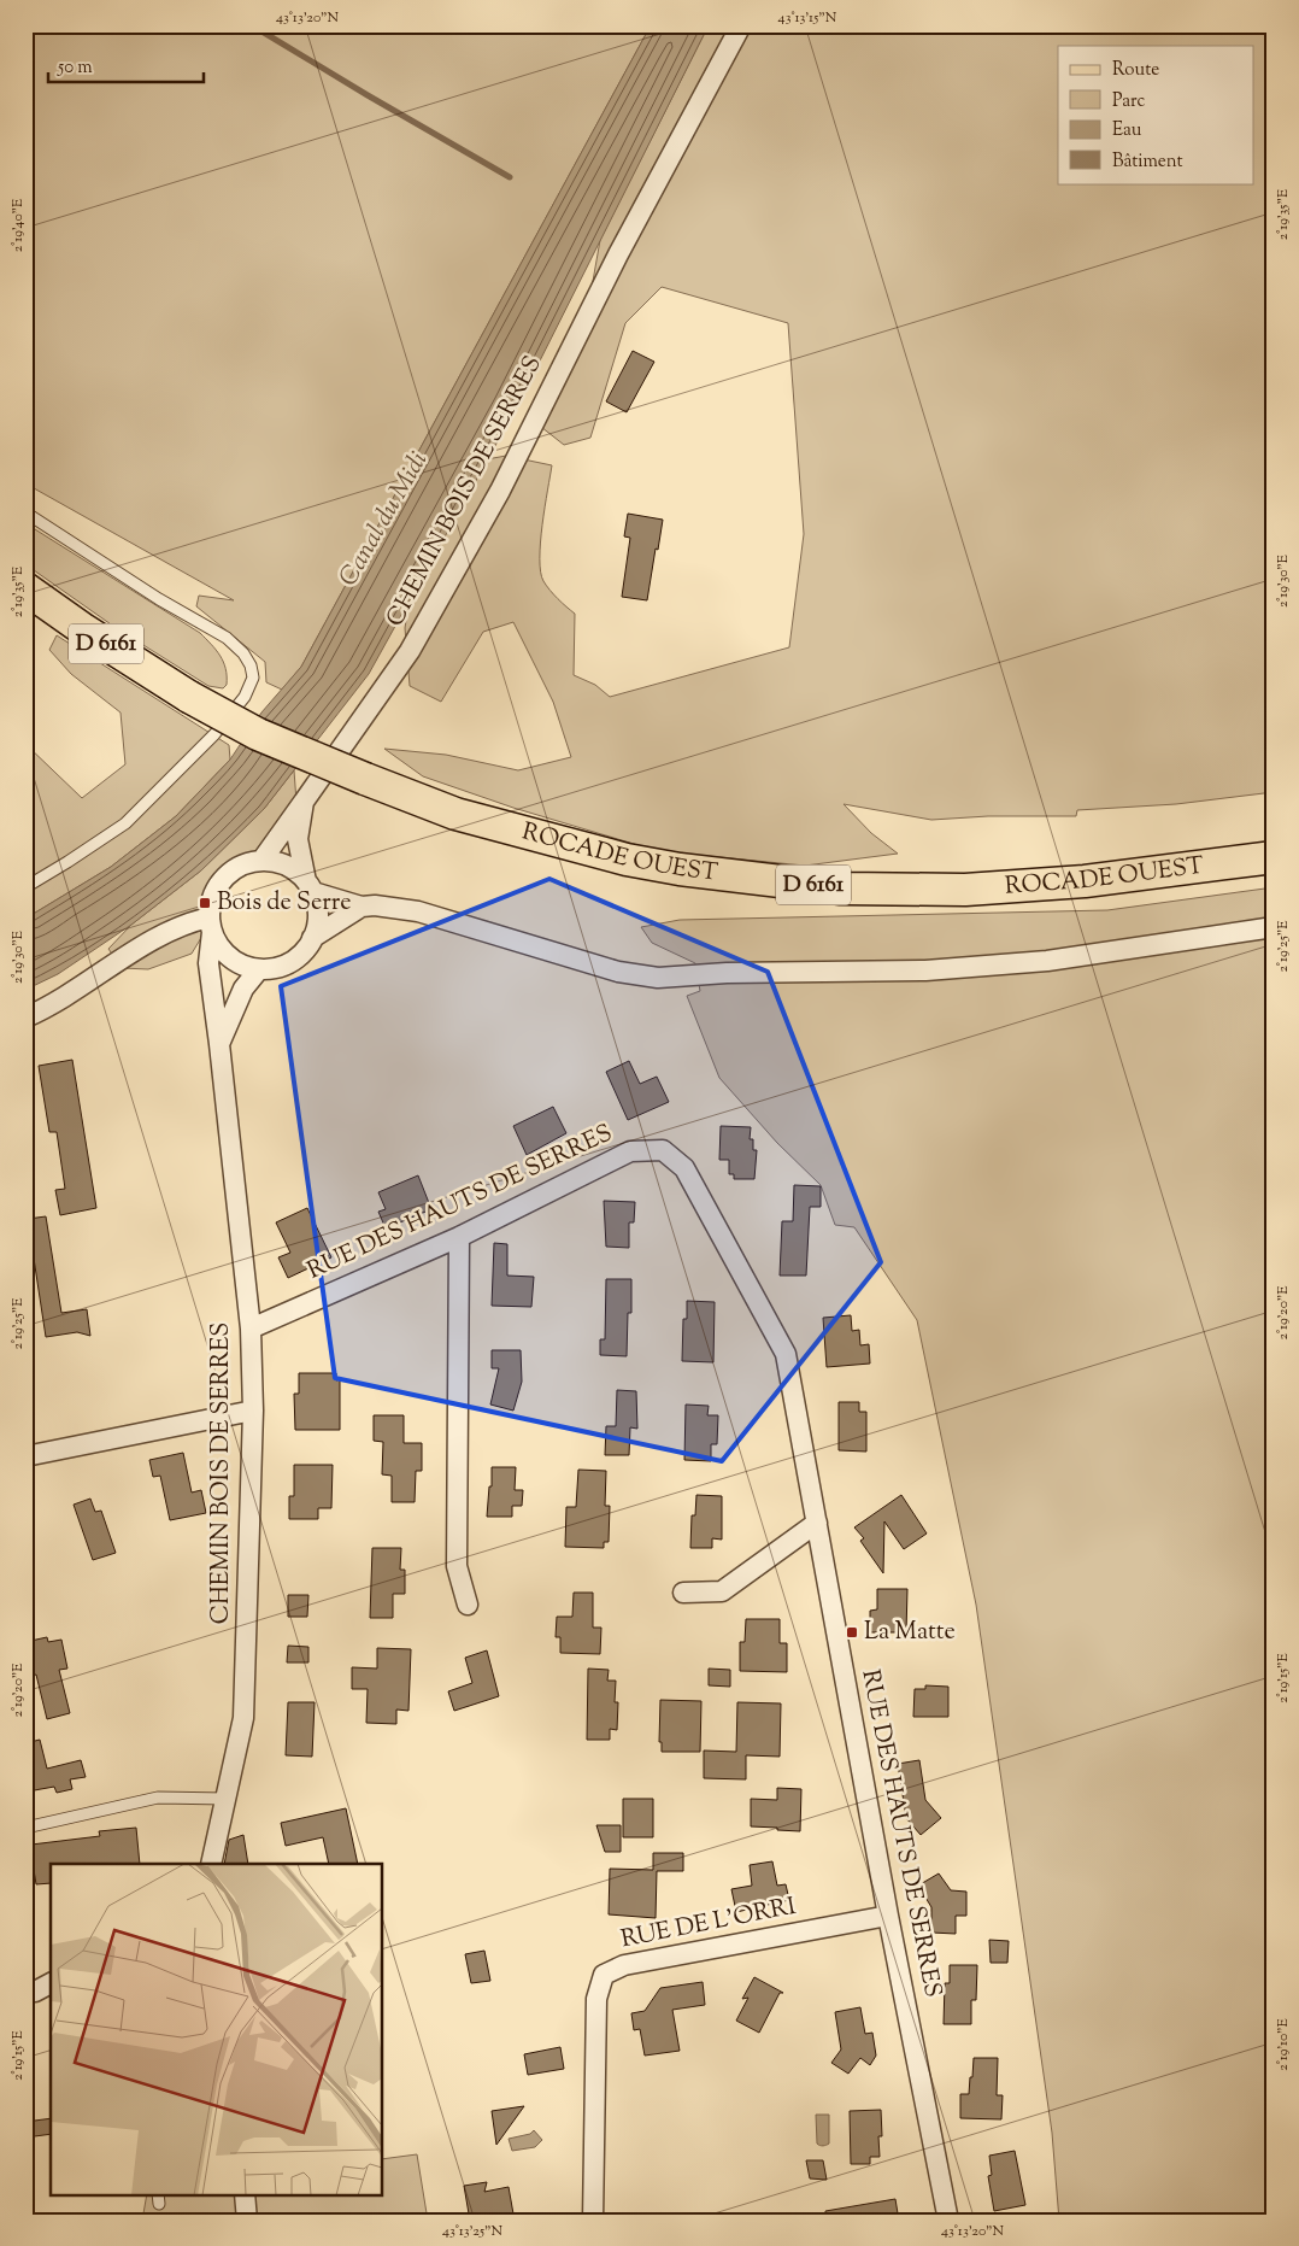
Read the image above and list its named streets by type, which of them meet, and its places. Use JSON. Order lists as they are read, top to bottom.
{
  "streets": {
    "main road": ["D 6161", "ROCADE OUEST"],
    "street": ["CHEMIN BOIS DE SERRES", "RUE DES HAUTS DE SERRES", "RUE DE L'ORRI"]
  },
  "crossings": [
    ["CHEMIN BOIS DE SERRES", "RUE DES HAUTS DE SERRES"],
    ["RUE DES HAUTS DE SERRES", "RUE DE L'ORRI"]
  ],
  "water": ["Canal du Midi"],
  "places": {
    "transit": ["Bois de Serre", "La Matte"]
  },
  "legend": [
    "Route",
    "Parc",
    "Eau",
    "Bâtiment"
  ],
  "scale_bar": "50 m",
  "coordinates": [
    "43°13'20\"N",
    "43°13'15\"N",
    "2°19'35\"E",
    "2°19'40\"E",
    "2°19'30\"E",
    "2°19'25\"E",
    "2°19'20\"E",
    "2°19'15\"E",
    "2°19'10\"E",
    "43°13'25\"N"
  ]
}
